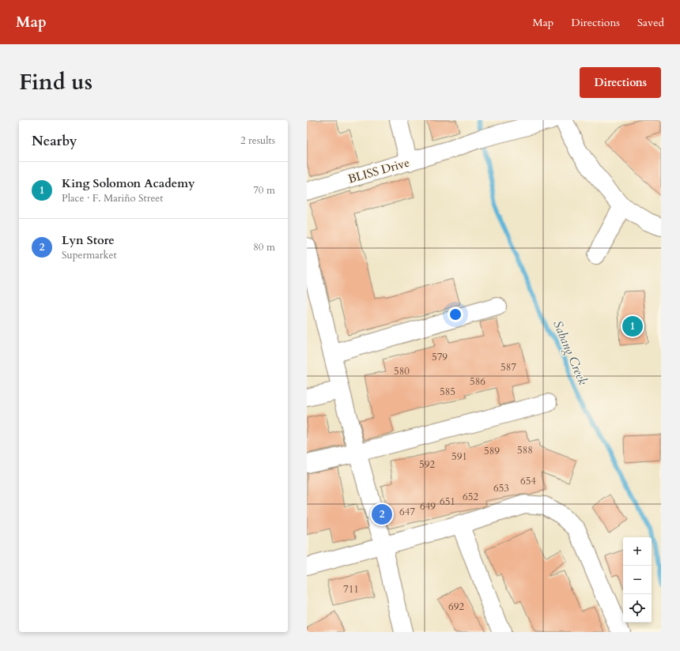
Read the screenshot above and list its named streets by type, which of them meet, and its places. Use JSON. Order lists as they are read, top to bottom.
{
  "streets": {
    "street": ["BLISS Drive"]
  },
  "water": ["Sabang Creek"],
  "house_numbers": [
    "579",
    "587",
    "580",
    "586",
    "585",
    "588",
    "589",
    "591",
    "592",
    "654",
    "653",
    "652",
    "651",
    "649",
    "647",
    "711",
    "692"
  ],
  "page": {
    "header": "Map",
    "nav": ["Map", "Directions", "Saved"],
    "title": "Find us",
    "buttons": "Directions",
    "heading": ["Nearby", "2 results"],
    "list": [
      {
        "mark": "1",
        "name": "King Solomon Academy",
        "note": "Place · F. Mariño Street",
        "value": "70 m"
      },
      {
        "mark": "2",
        "name": "Lyn Store",
        "note": "Supermarket",
        "value": "80 m"
      }
    ],
    "pins": ["1", "2"],
    "map_buttons": ["+", "−"]
  }
}
